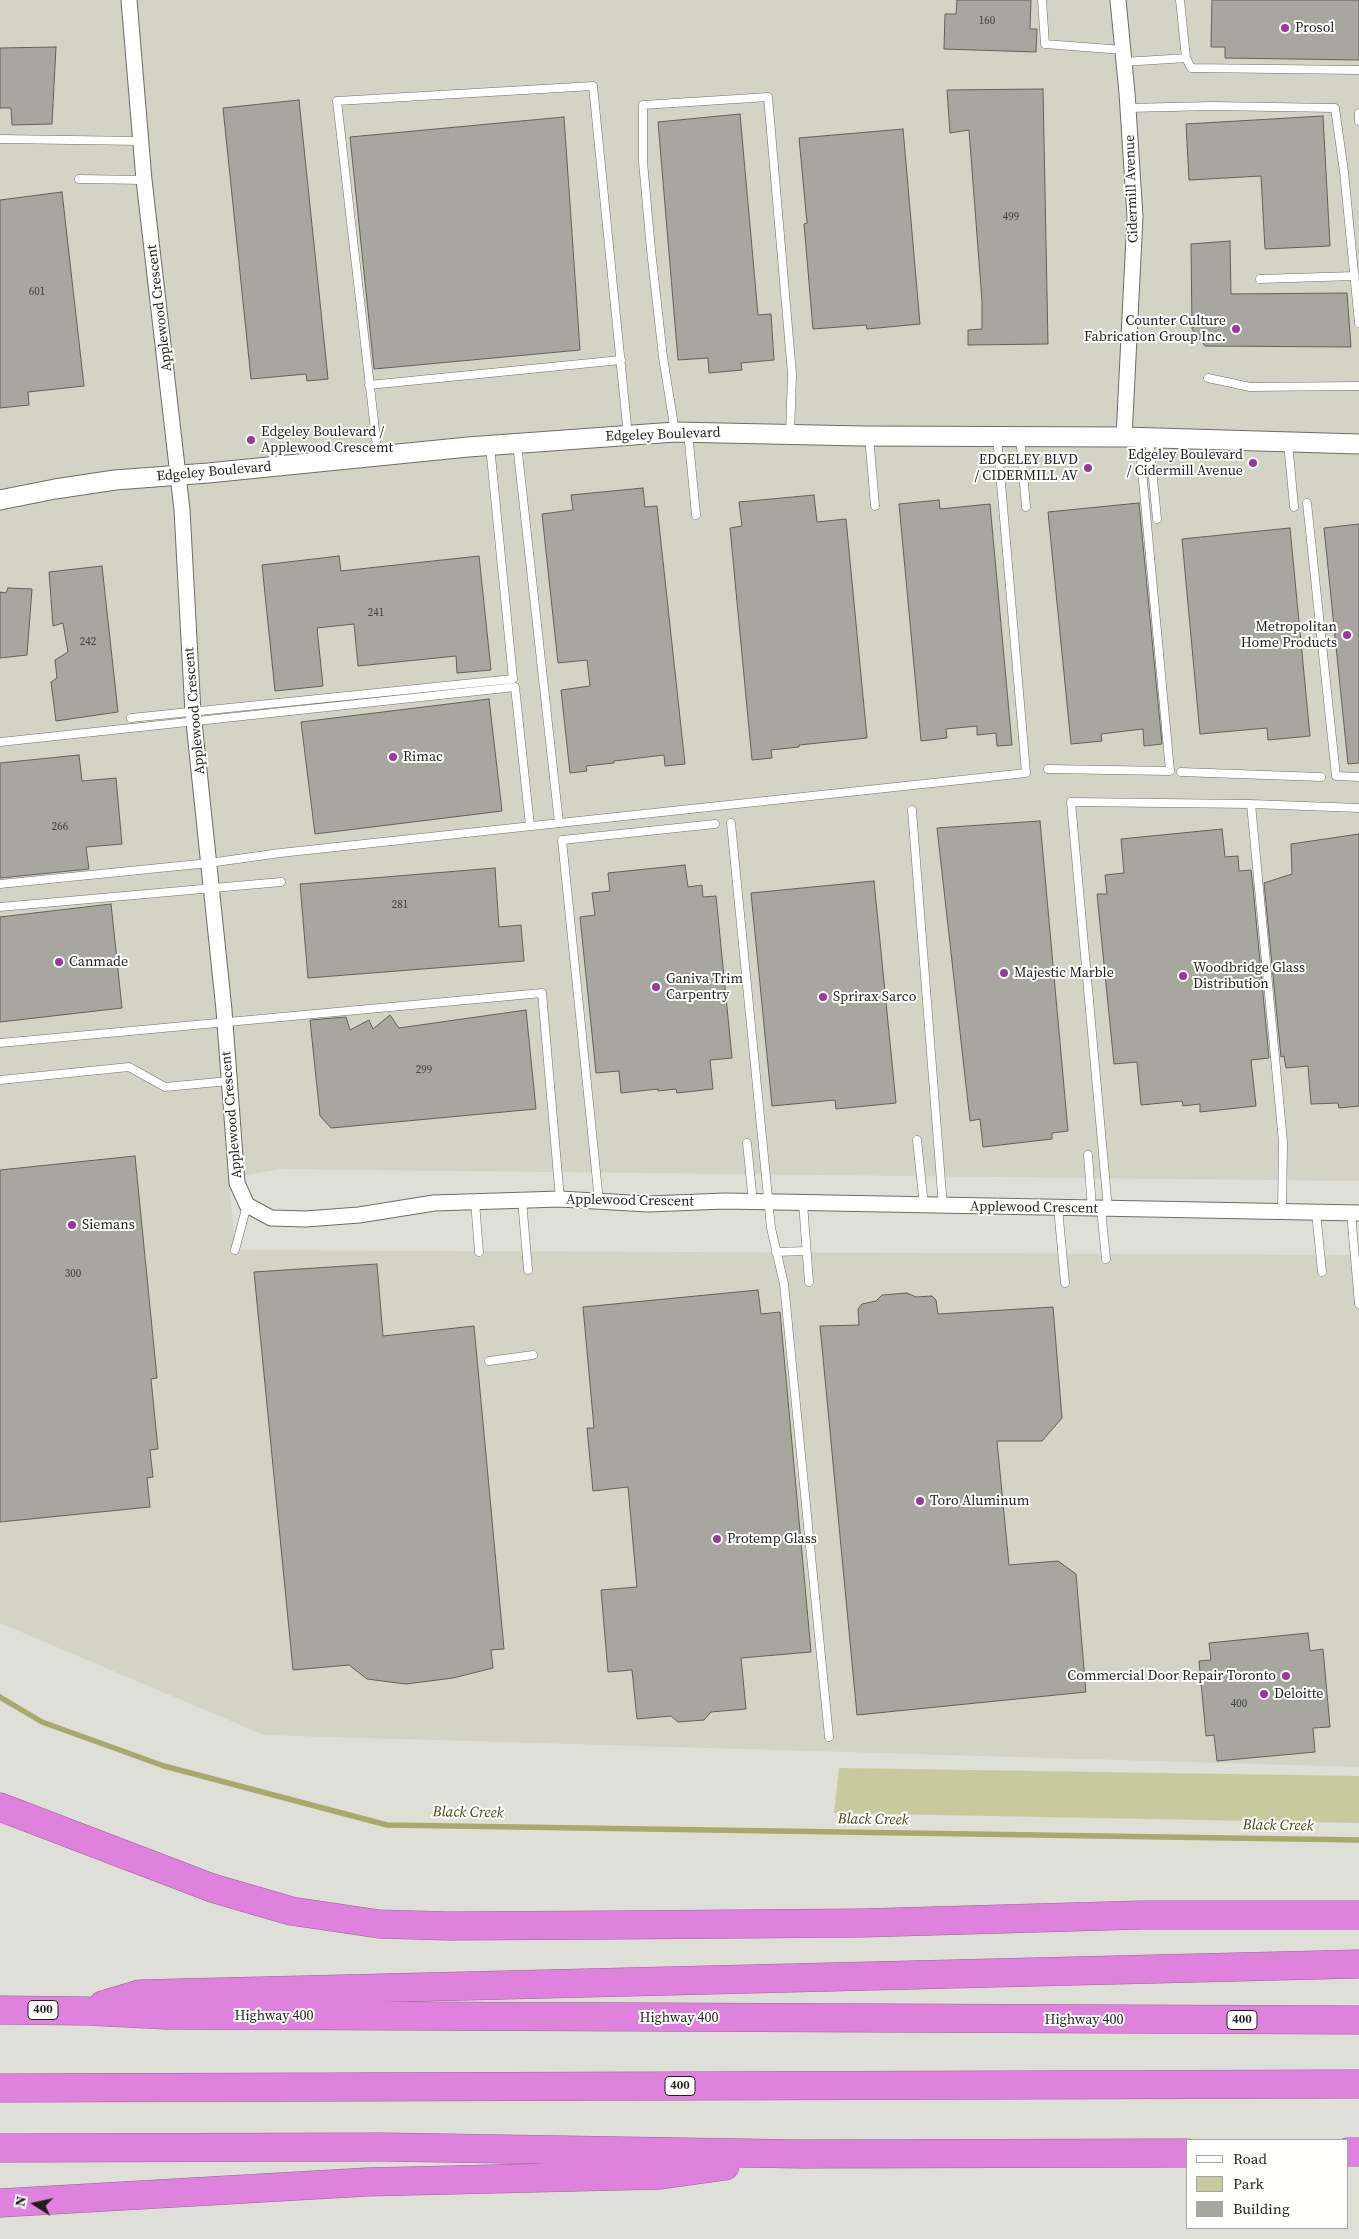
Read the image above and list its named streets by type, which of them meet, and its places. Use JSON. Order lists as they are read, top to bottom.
{
  "streets": {
    "highway": ["400", "Highway 400"],
    "street": ["Cidermill Avenue", "Applewood Crescent", "Edgeley Boulevard"]
  },
  "crossings": [
    ["Cidermill Avenue", "Edgeley Boulevard"],
    ["Applewood Crescent", "Edgeley Boulevard"]
  ],
  "water": ["Black Creek"],
  "places": [
    "Prosol",
    "Counter Culture Fabrication Group Inc.",
    "Edgeley Boulevard / Applewood Crescemt",
    "Edgeley Boulevard / Cidermill Avenue",
    "EDGELEY BLVD / CIDERMILL AV",
    "Metropolitan Home Products",
    "Rimac",
    "Canmade",
    "Majestic Marble",
    "Woodbridge Glass Distribution",
    "Ganiva Trim Carpentry",
    "Sprirax Sarco",
    "Siemans",
    "Toro Aluminum",
    "Protemp Glass",
    "Commercial Door Repair Toronto",
    "Deloitte"
  ],
  "house_numbers": [
    "160",
    "499",
    "601",
    "241",
    "242",
    "266",
    "281",
    "299",
    "300",
    "400"
  ],
  "legend": ["Road", "Park", "Building"],
  "north": "left"
}
